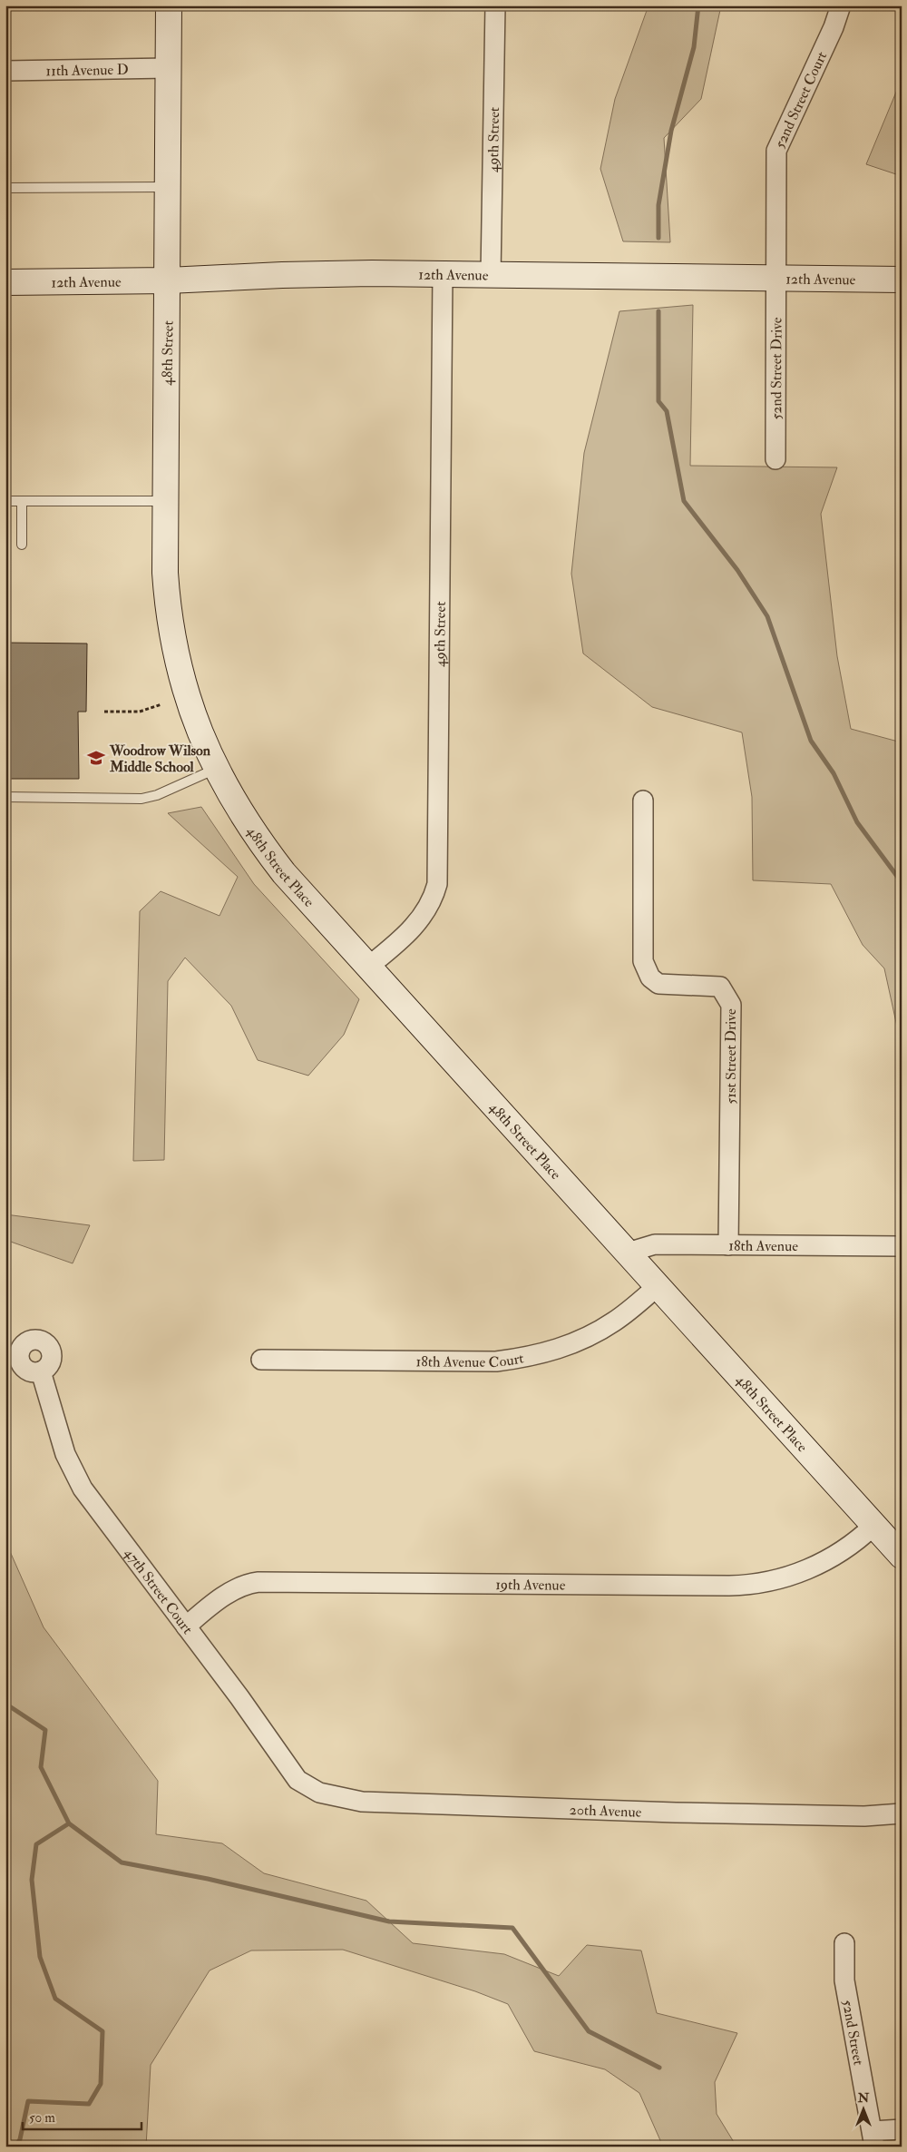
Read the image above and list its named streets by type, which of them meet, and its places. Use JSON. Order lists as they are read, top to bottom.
{
  "streets": {
    "street": [
      "11th Avenue D",
      "52nd Street Court",
      "49th Street",
      "12th Avenue",
      "48th Street",
      "52nd Street Drive",
      "48th Street Place",
      "51st Street Drive",
      "18th Avenue",
      "18th Avenue Court",
      "19th Avenue",
      "47th Street Court",
      "20th Avenue",
      "52nd Street"
    ]
  },
  "crossings": [
    ["11th Avenue D", "48th Street"],
    ["52nd Street Court", "12th Avenue"],
    ["52nd Street Court", "52nd Street Drive"],
    ["49th Street", "12th Avenue"],
    ["49th Street", "48th Street Place"],
    ["12th Avenue", "48th Street"],
    ["12th Avenue", "52nd Street Drive"],
    ["48th Street", "48th Street Place"],
    ["48th Street Place", "18th Avenue"],
    ["48th Street Place", "18th Avenue Court"],
    ["48th Street Place", "19th Avenue"],
    ["51st Street Drive", "18th Avenue"],
    ["19th Avenue", "47th Street Court"],
    ["47th Street Court", "20th Avenue"]
  ],
  "places": {
    "school or university": ["Woodrow Wilson Middle School"]
  },
  "scale_bar": "50 m",
  "north": "top"
}
